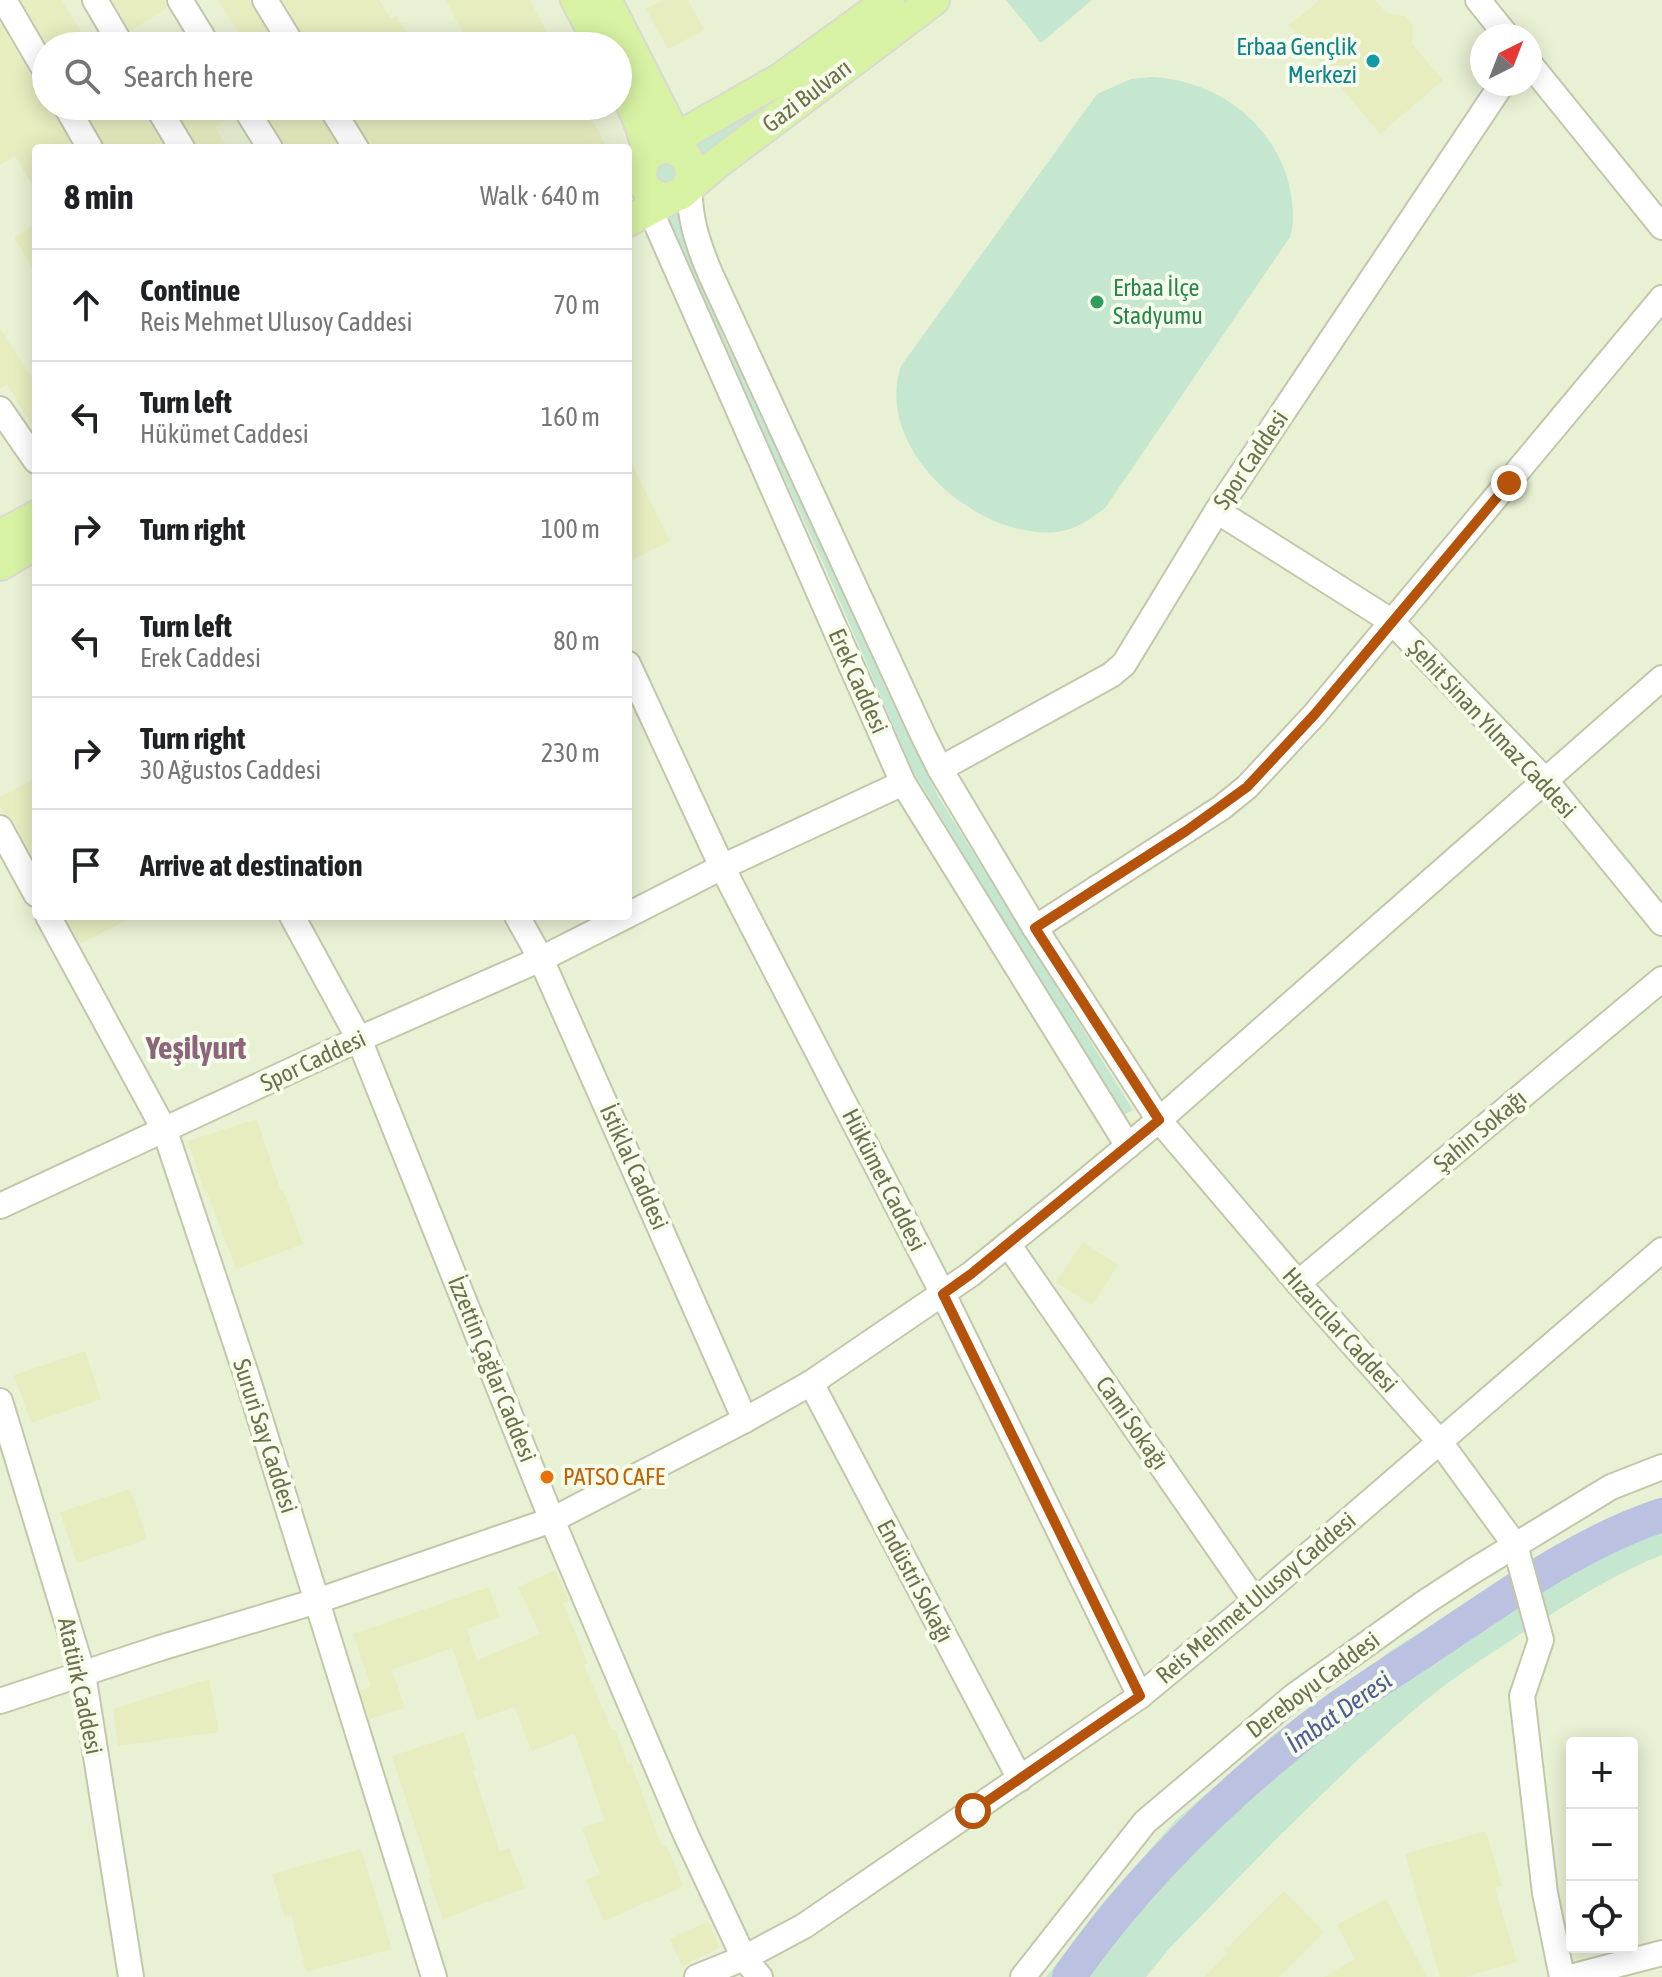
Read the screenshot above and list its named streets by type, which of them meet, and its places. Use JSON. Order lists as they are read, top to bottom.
{
  "streets": {
    "main road": ["Gazi Bulvarı", "Erek Caddesi"],
    "street": [
      "Spor Caddesi",
      "Şehit Sinan Yılmaz Caddesi",
      "Şahin Sokağı",
      "İstiklal Caddesi",
      "Hükümet Caddesi",
      "Hızarcılar Caddesi",
      "İzzettin Çağlar Caddesi",
      "Cami Sokağı",
      "Sururi Say Caddesi",
      "Endüstri Sokağı",
      "Reis Mehmet Ulusoy Caddesi",
      "Dereboyu Caddesi",
      "Atatürk Caddesi"
    ]
  },
  "crossings": [
    ["Gazi Bulvarı", "Erek Caddesi"],
    ["Spor Caddesi", "Erek Caddesi"],
    ["Spor Caddesi", "Şehit Sinan Yılmaz Caddesi"],
    ["Spor Caddesi", "İstiklal Caddesi"],
    ["Spor Caddesi", "Hükümet Caddesi"],
    ["Spor Caddesi", "İzzettin Çağlar Caddesi"],
    ["Spor Caddesi", "Sururi Say Caddesi"],
    ["Erek Caddesi", "Hızarcılar Caddesi"],
    ["Şahin Sokağı", "Hızarcılar Caddesi"],
    ["Hükümet Caddesi", "Reis Mehmet Ulusoy Caddesi"],
    ["Hızarcılar Caddesi", "Reis Mehmet Ulusoy Caddesi"],
    ["Hızarcılar Caddesi", "Dereboyu Caddesi"],
    ["İzzettin Çağlar Caddesi", "Reis Mehmet Ulusoy Caddesi"],
    ["Cami Sokağı", "Reis Mehmet Ulusoy Caddesi"],
    ["Endüstri Sokağı", "Reis Mehmet Ulusoy Caddesi"]
  ],
  "districts": ["Yeşilyurt"],
  "water": ["İmbat Deresi"],
  "places": ["Erbaa Gençlik Merkezi", "Erbaa İlçe Stadyumu", "PATSO CAFE"],
  "north": "top right",
  "page": {
    "search": "Search here",
    "heading": ["8 min", "Walk · 640 m"],
    "list": [
      ["Continue", "Reis Mehmet Ulusoy Caddesi", "70 m"],
      ["Turn left", "Hükümet Caddesi", "160 m"],
      ["Turn right", "100 m"],
      ["Turn left", "Erek Caddesi", "80 m"],
      ["Turn right", "30 Ağustos Caddesi", "230 m"],
      "Arrive at destination"
    ],
    "map_buttons": ["+", "−"]
  }
}
